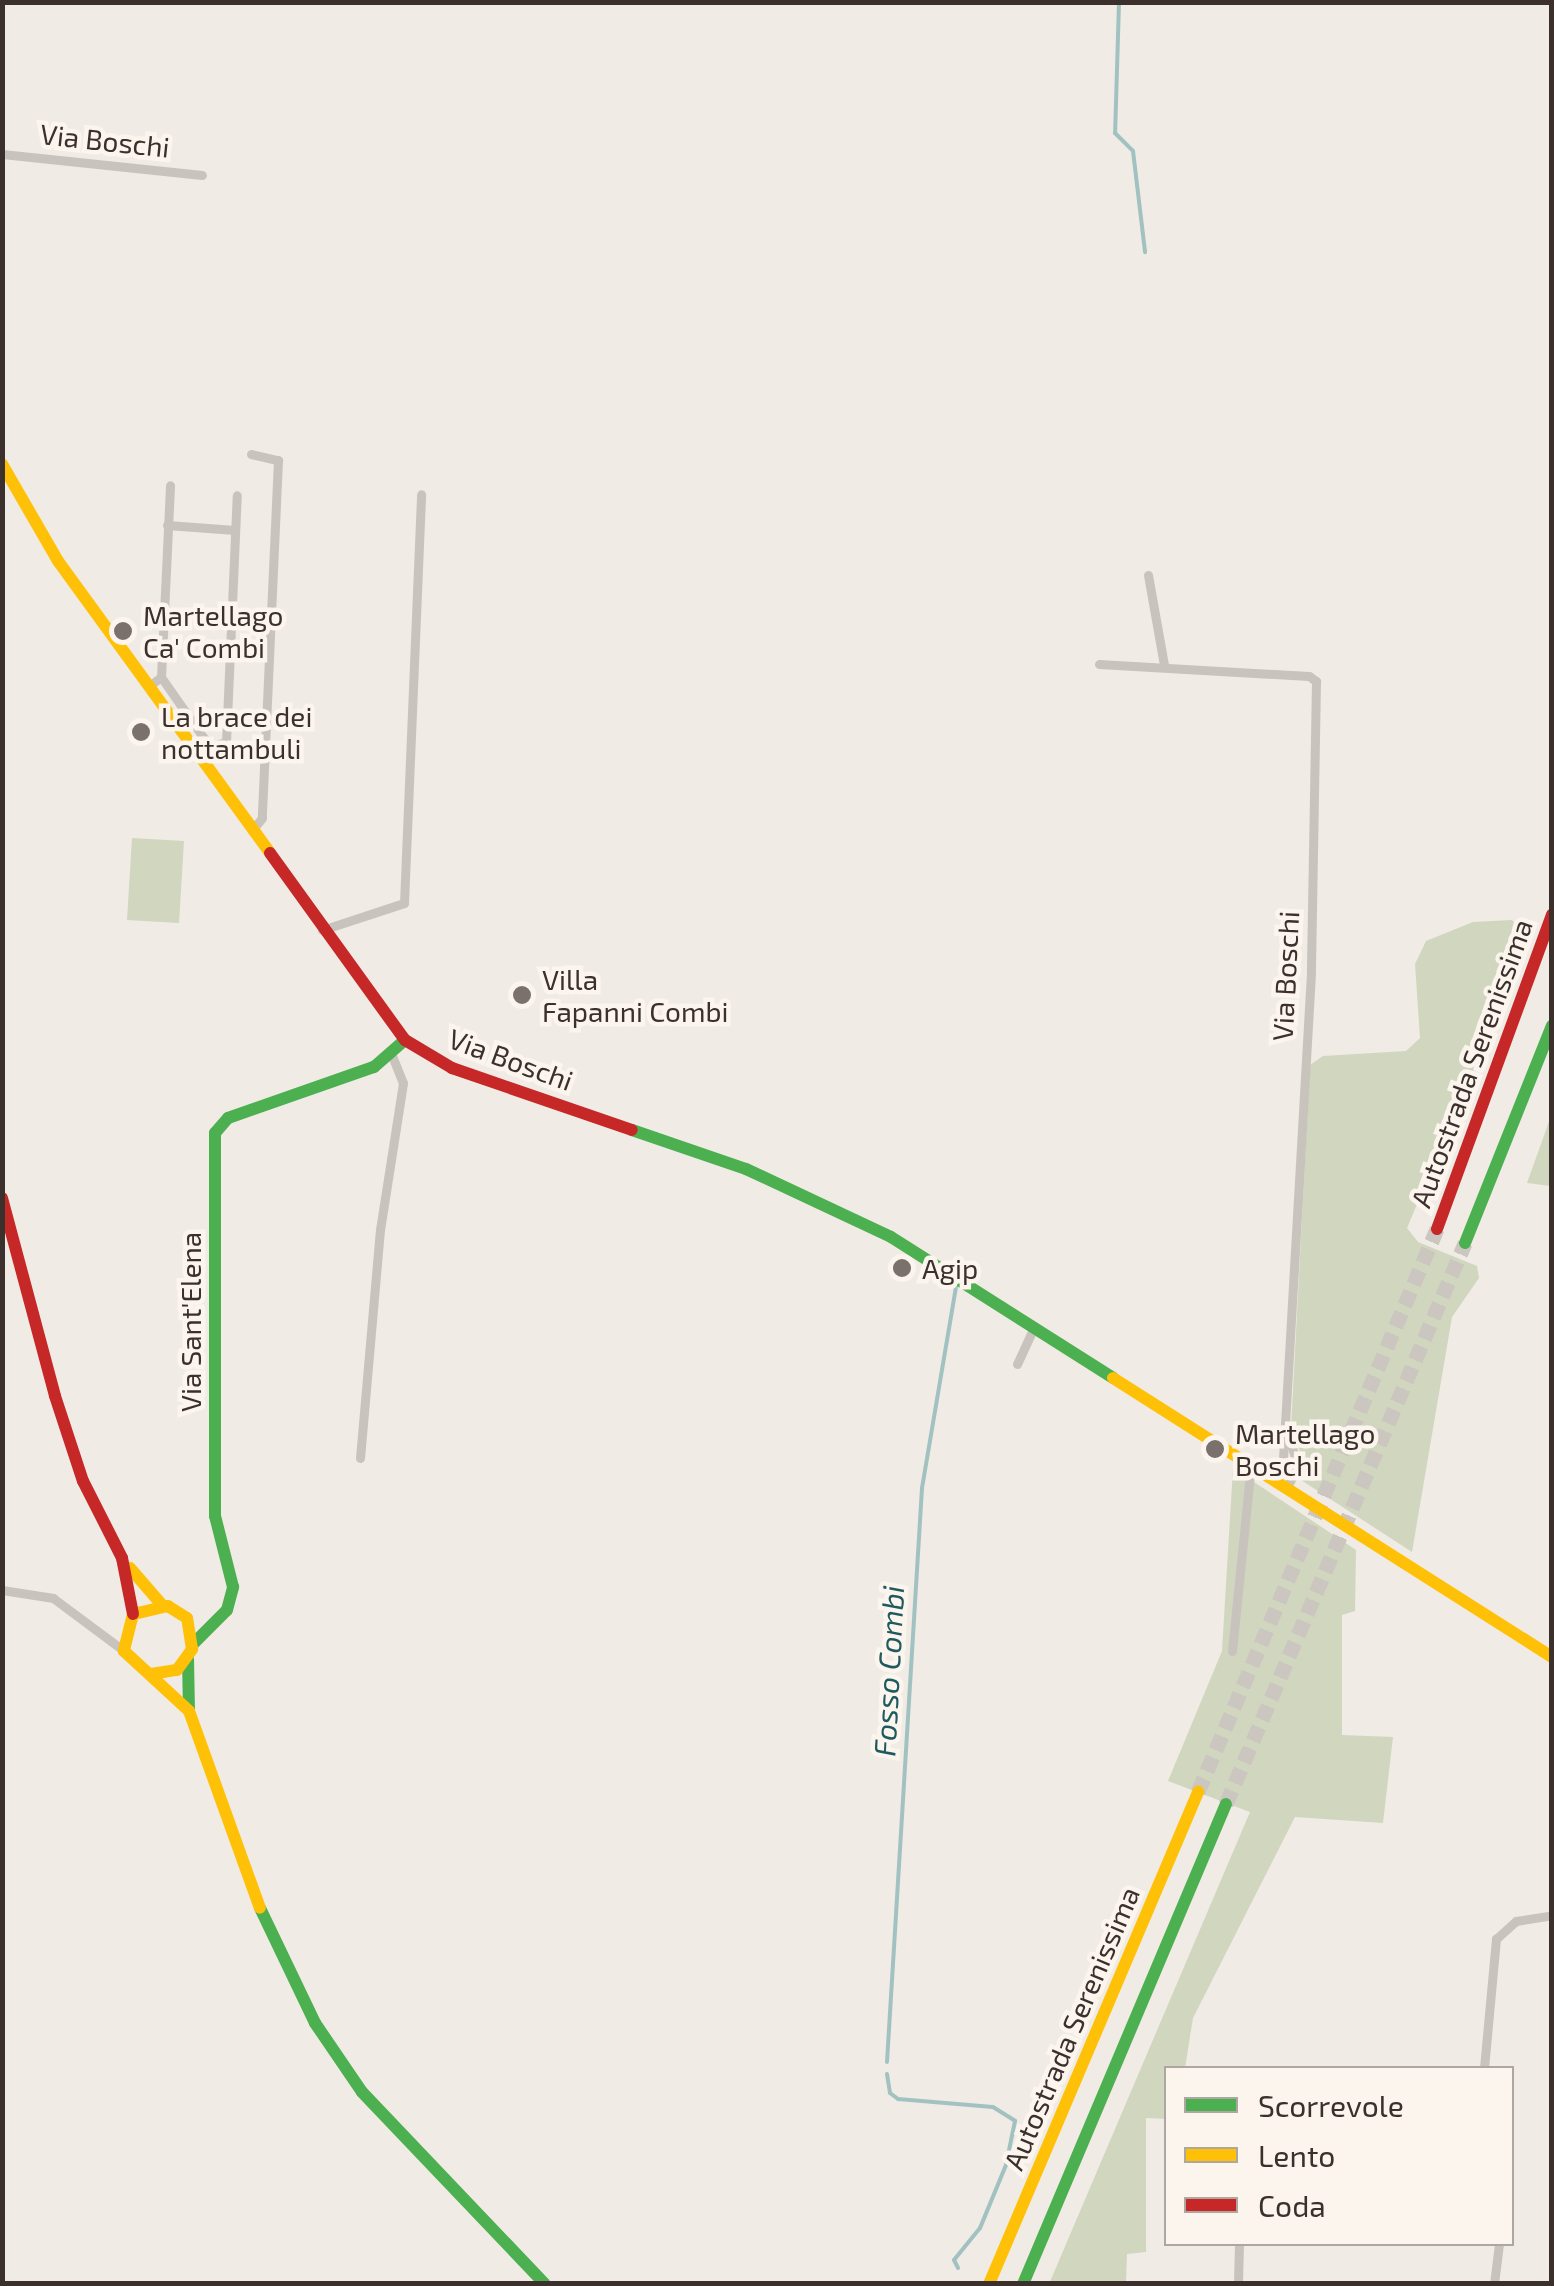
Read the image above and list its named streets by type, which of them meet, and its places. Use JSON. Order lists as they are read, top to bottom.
{
  "streets": {
    "main road": ["Via Boschi", "Autostrada Serenissima", "Via Sant'Elena"]
  },
  "crossings": [
    ["Via Boschi", "Via Sant'Elena"]
  ],
  "water": ["Fosso Combi"],
  "places": [
    "Martellago Ca' Combi",
    "La brace dei nottambuli",
    "Villa Fapanni Combi",
    "Agip",
    "Martellago Boschi"
  ],
  "legend": ["Scorrevole", "Lento", "Coda"]
}
